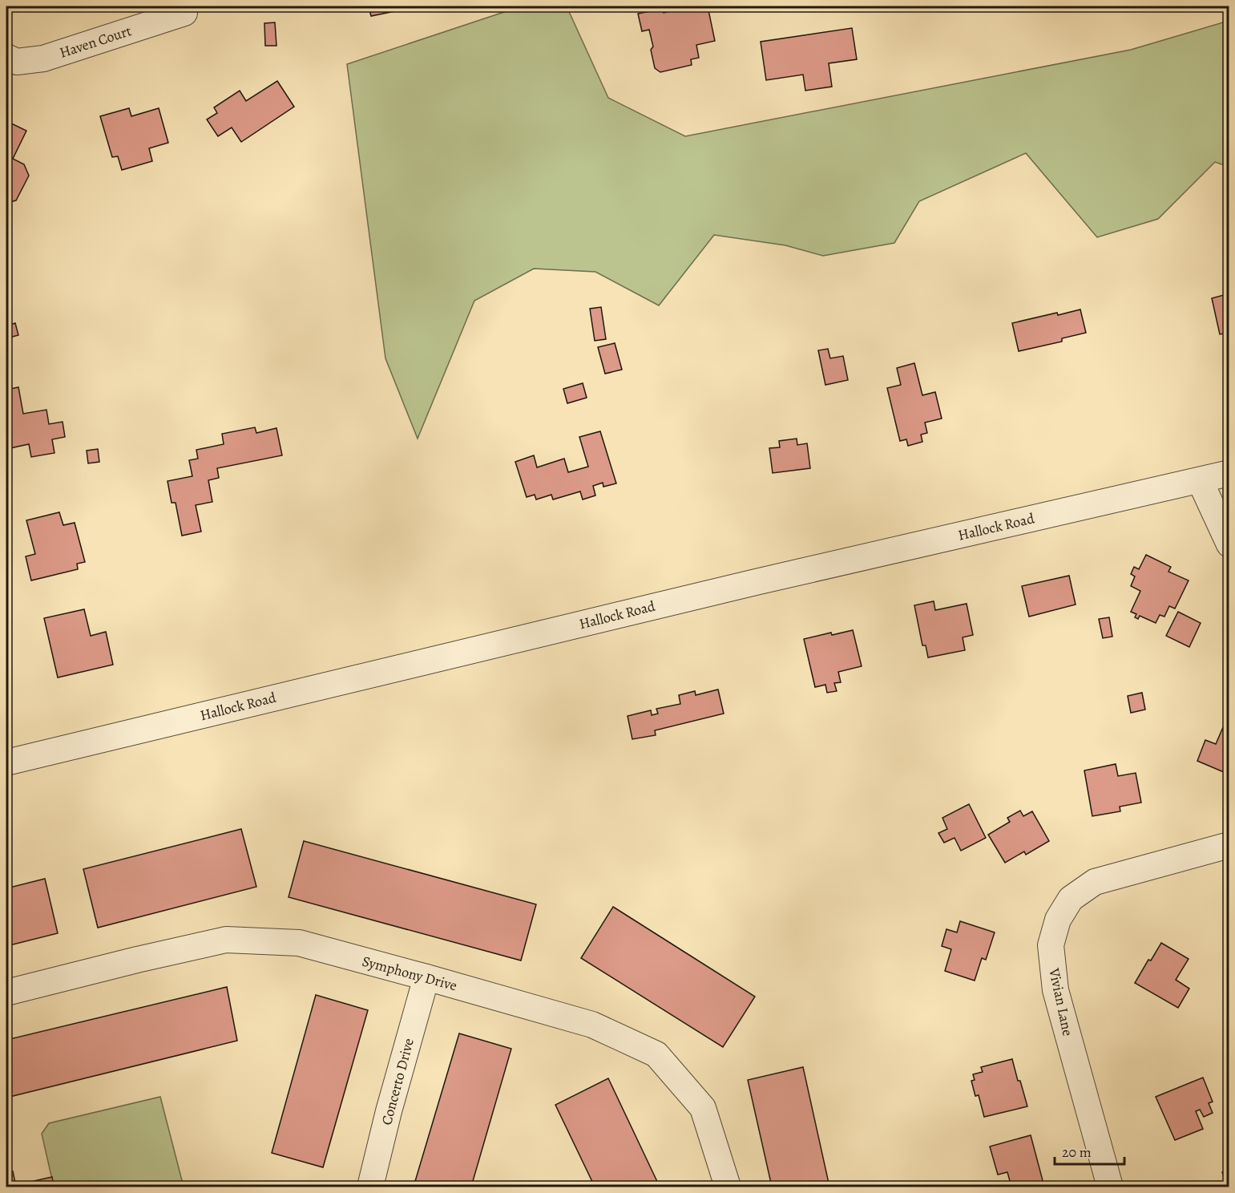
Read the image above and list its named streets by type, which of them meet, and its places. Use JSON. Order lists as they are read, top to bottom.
{
  "streets": {
    "street": [
      "Haven Court",
      "Hallock Road",
      "Symphony Drive",
      "Vivian Lane",
      "Concerto Drive"
    ]
  },
  "crossings": [
    ["Symphony Drive", "Concerto Drive"]
  ],
  "scale_bar": "20 m"
}
